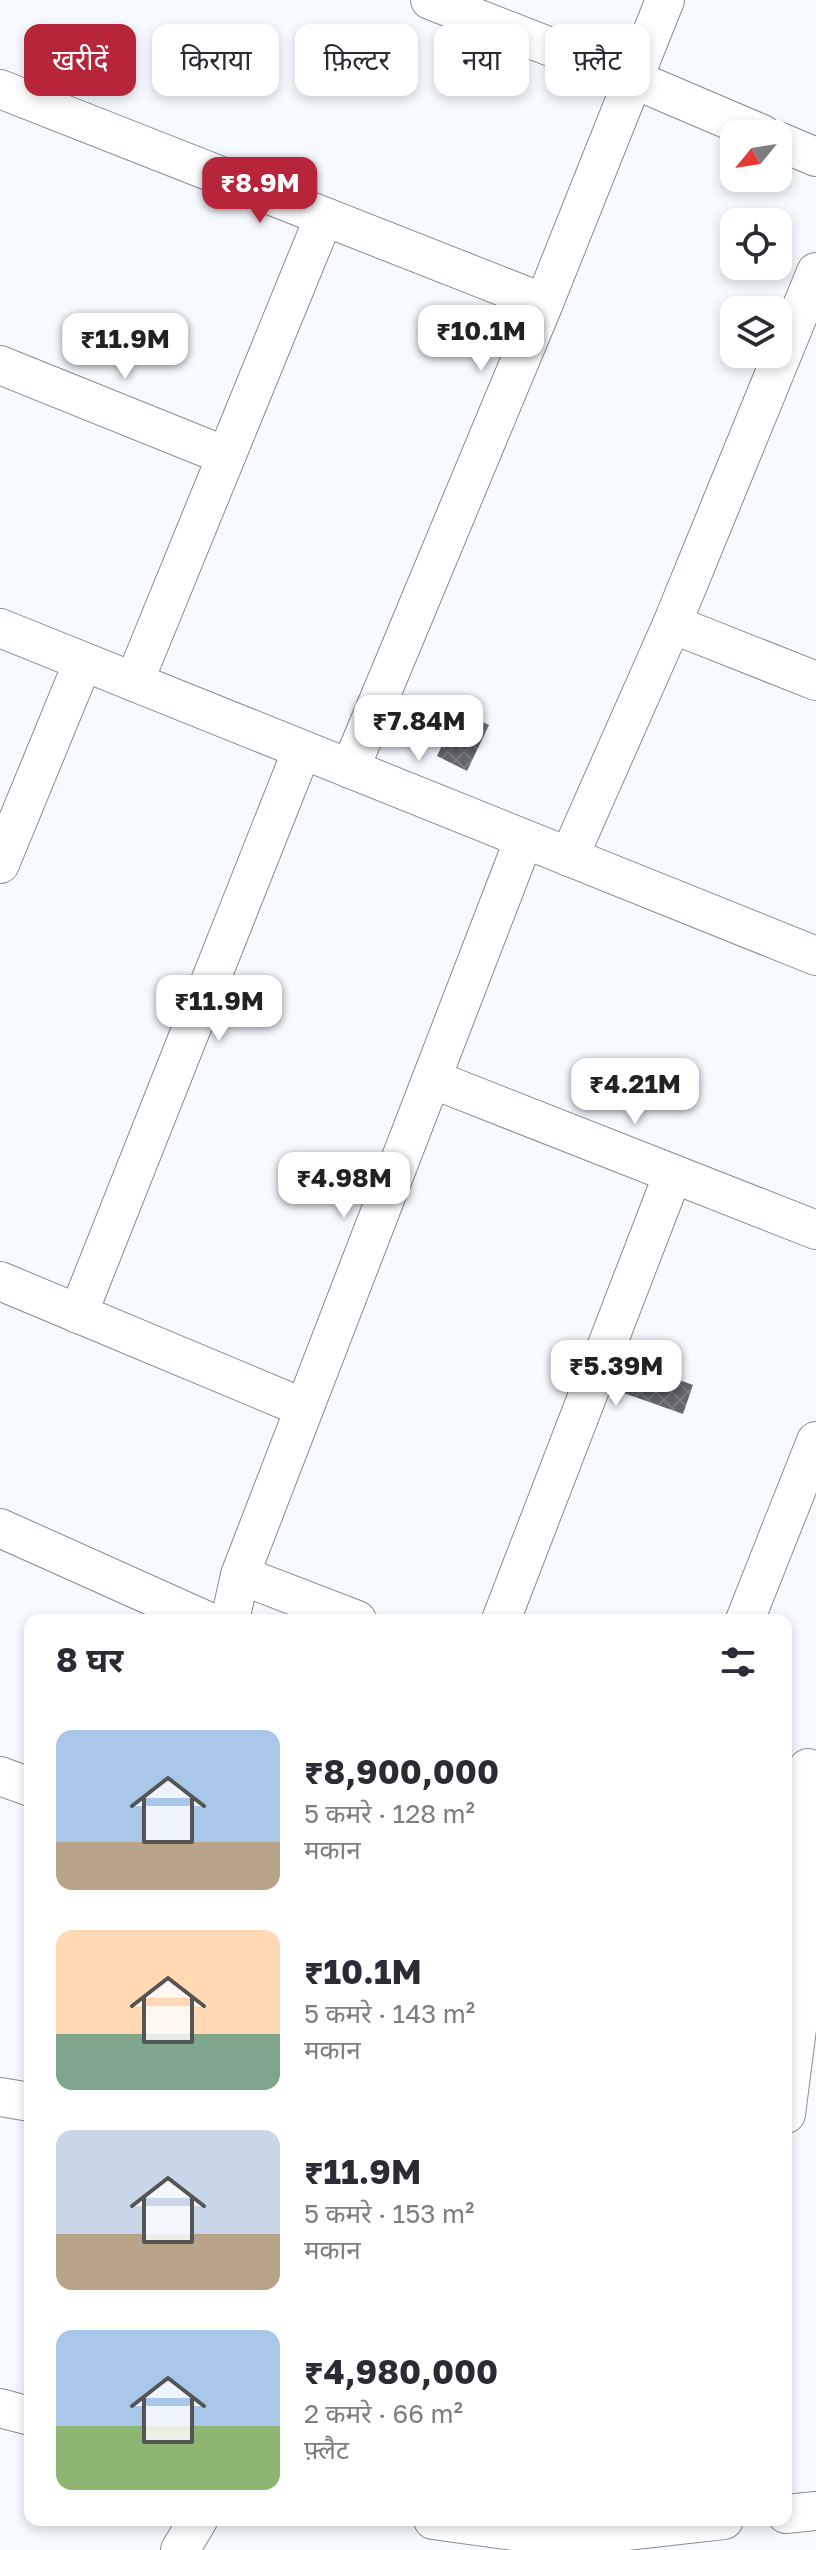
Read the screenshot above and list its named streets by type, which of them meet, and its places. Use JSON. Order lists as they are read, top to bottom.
{
  "north": "bottom left",
  "page": {
    "chip": [
      "खरीदें",
      "किराया",
      "फ़िल्टर",
      "नया",
      "फ़्लैट"
    ],
    "price": [
      "₹8.9M",
      "₹10.1M",
      "₹11.9M",
      "₹7.84M",
      "₹11.9M",
      "₹4.21M",
      "₹4.98M",
      "₹5.39M"
    ],
    "heading": "8 घर",
    "list": [
      {
        "name": "₹8,900,000",
        "note": "5 कमरे · 128 m² · मकान"
      },
      {
        "name": "₹10.1M",
        "note": "5 कमरे · 143 m² · मकान"
      },
      {
        "name": "₹11.9M",
        "note": "5 कमरे · 153 m² · मकान"
      },
      {
        "name": "₹4,980,000",
        "note": "2 कमरे · 66 m² · फ़्लैट"
      }
    ]
  }
}
